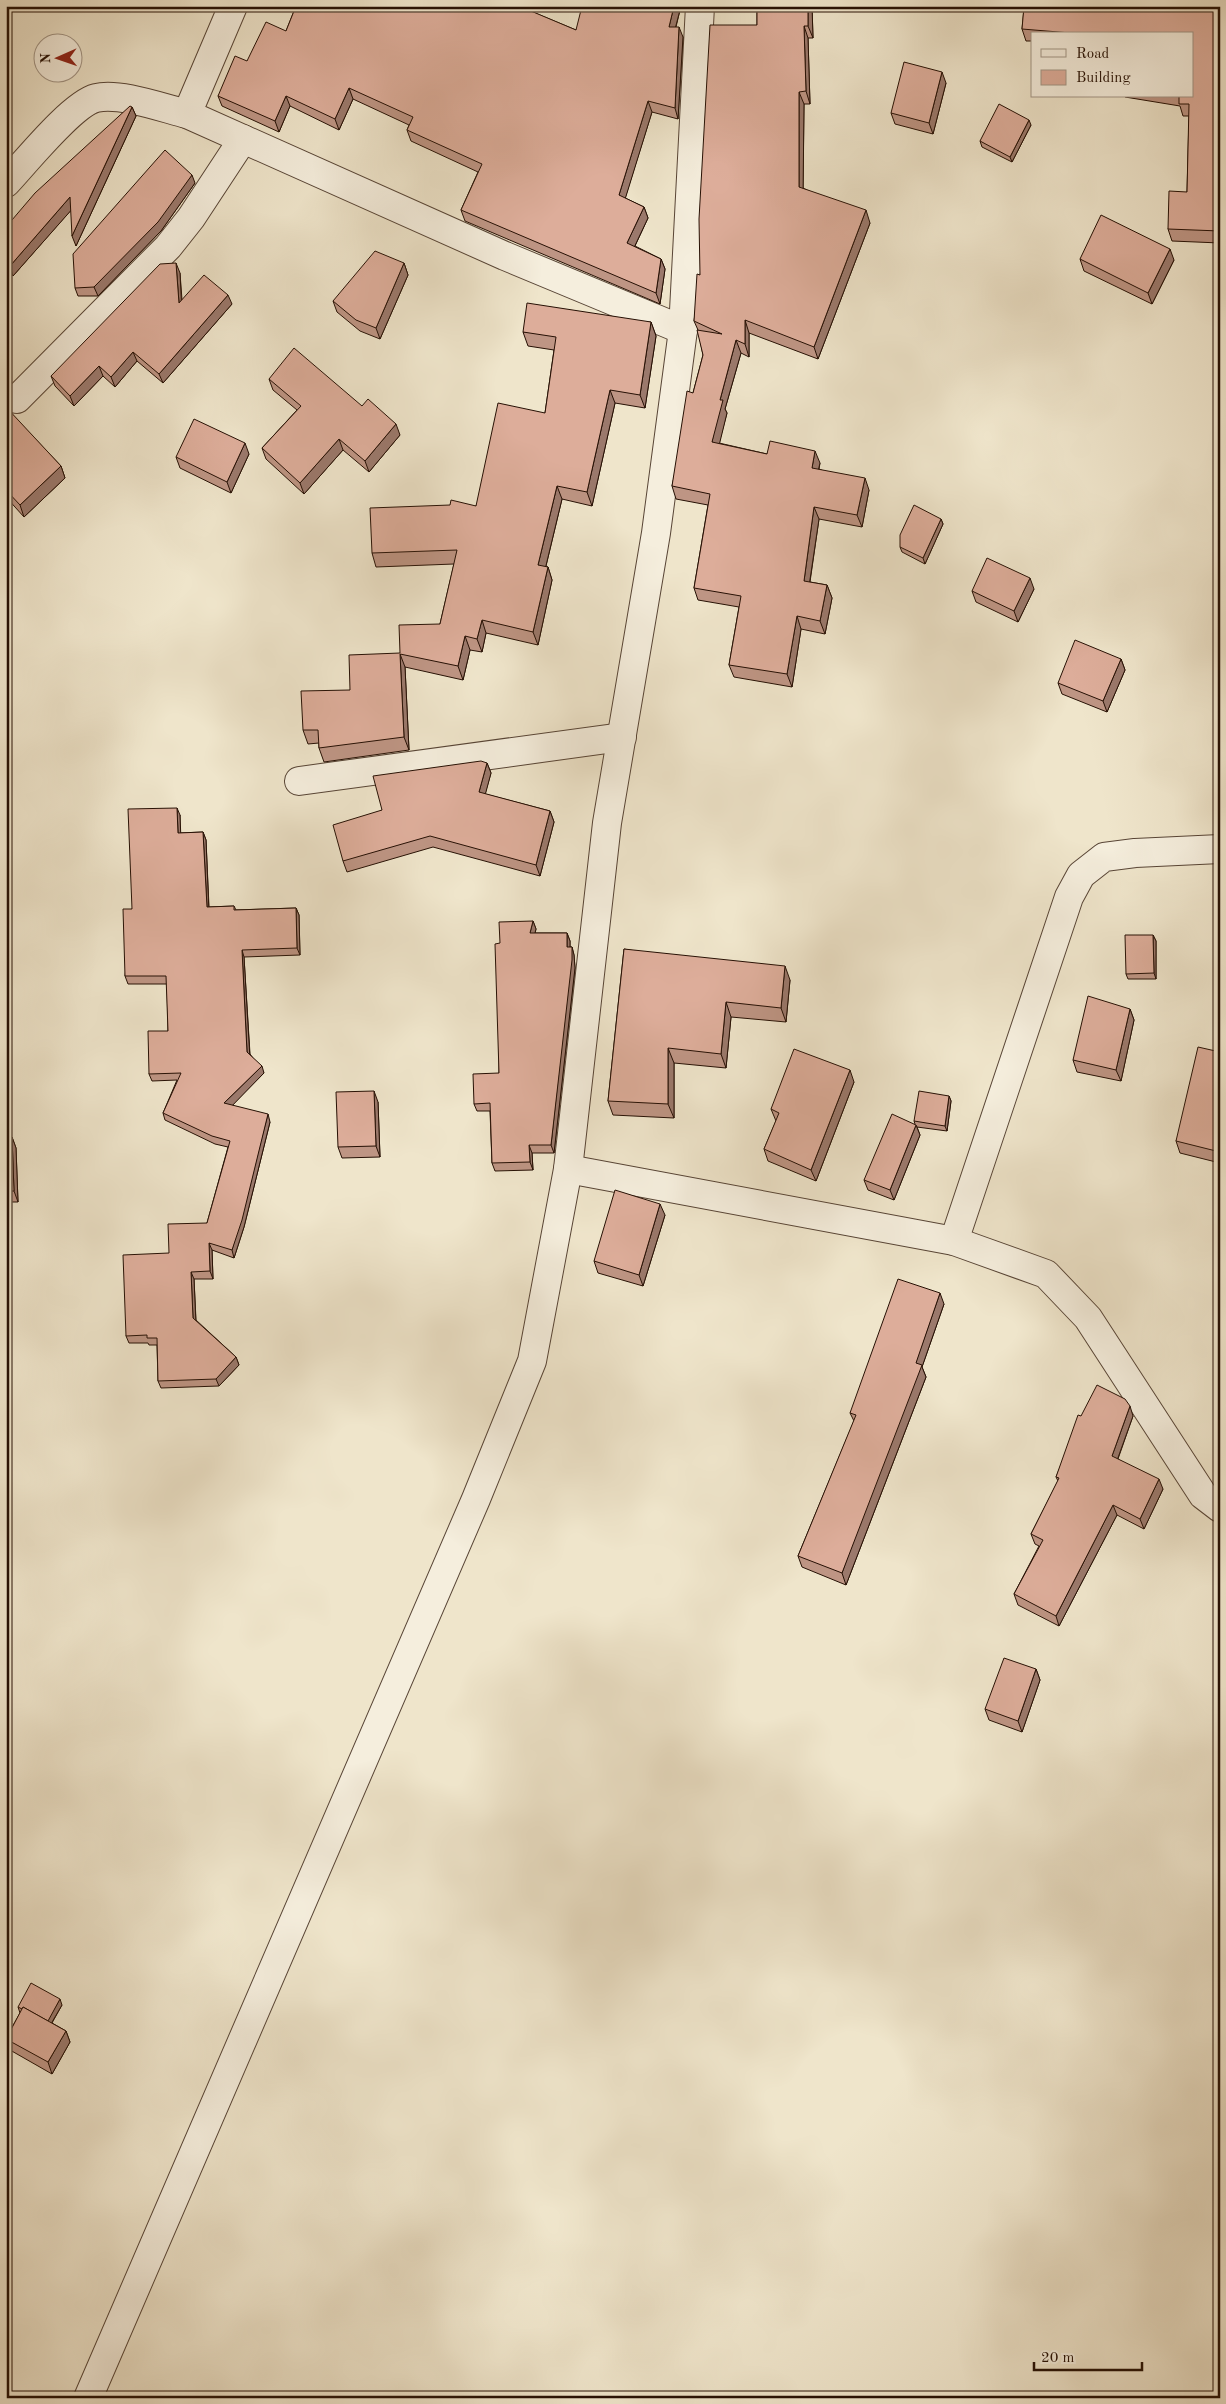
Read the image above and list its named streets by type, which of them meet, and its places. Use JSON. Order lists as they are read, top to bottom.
{
  "legend": ["Road", "Building"],
  "scale_bar": "20 m",
  "north": "left"
}
